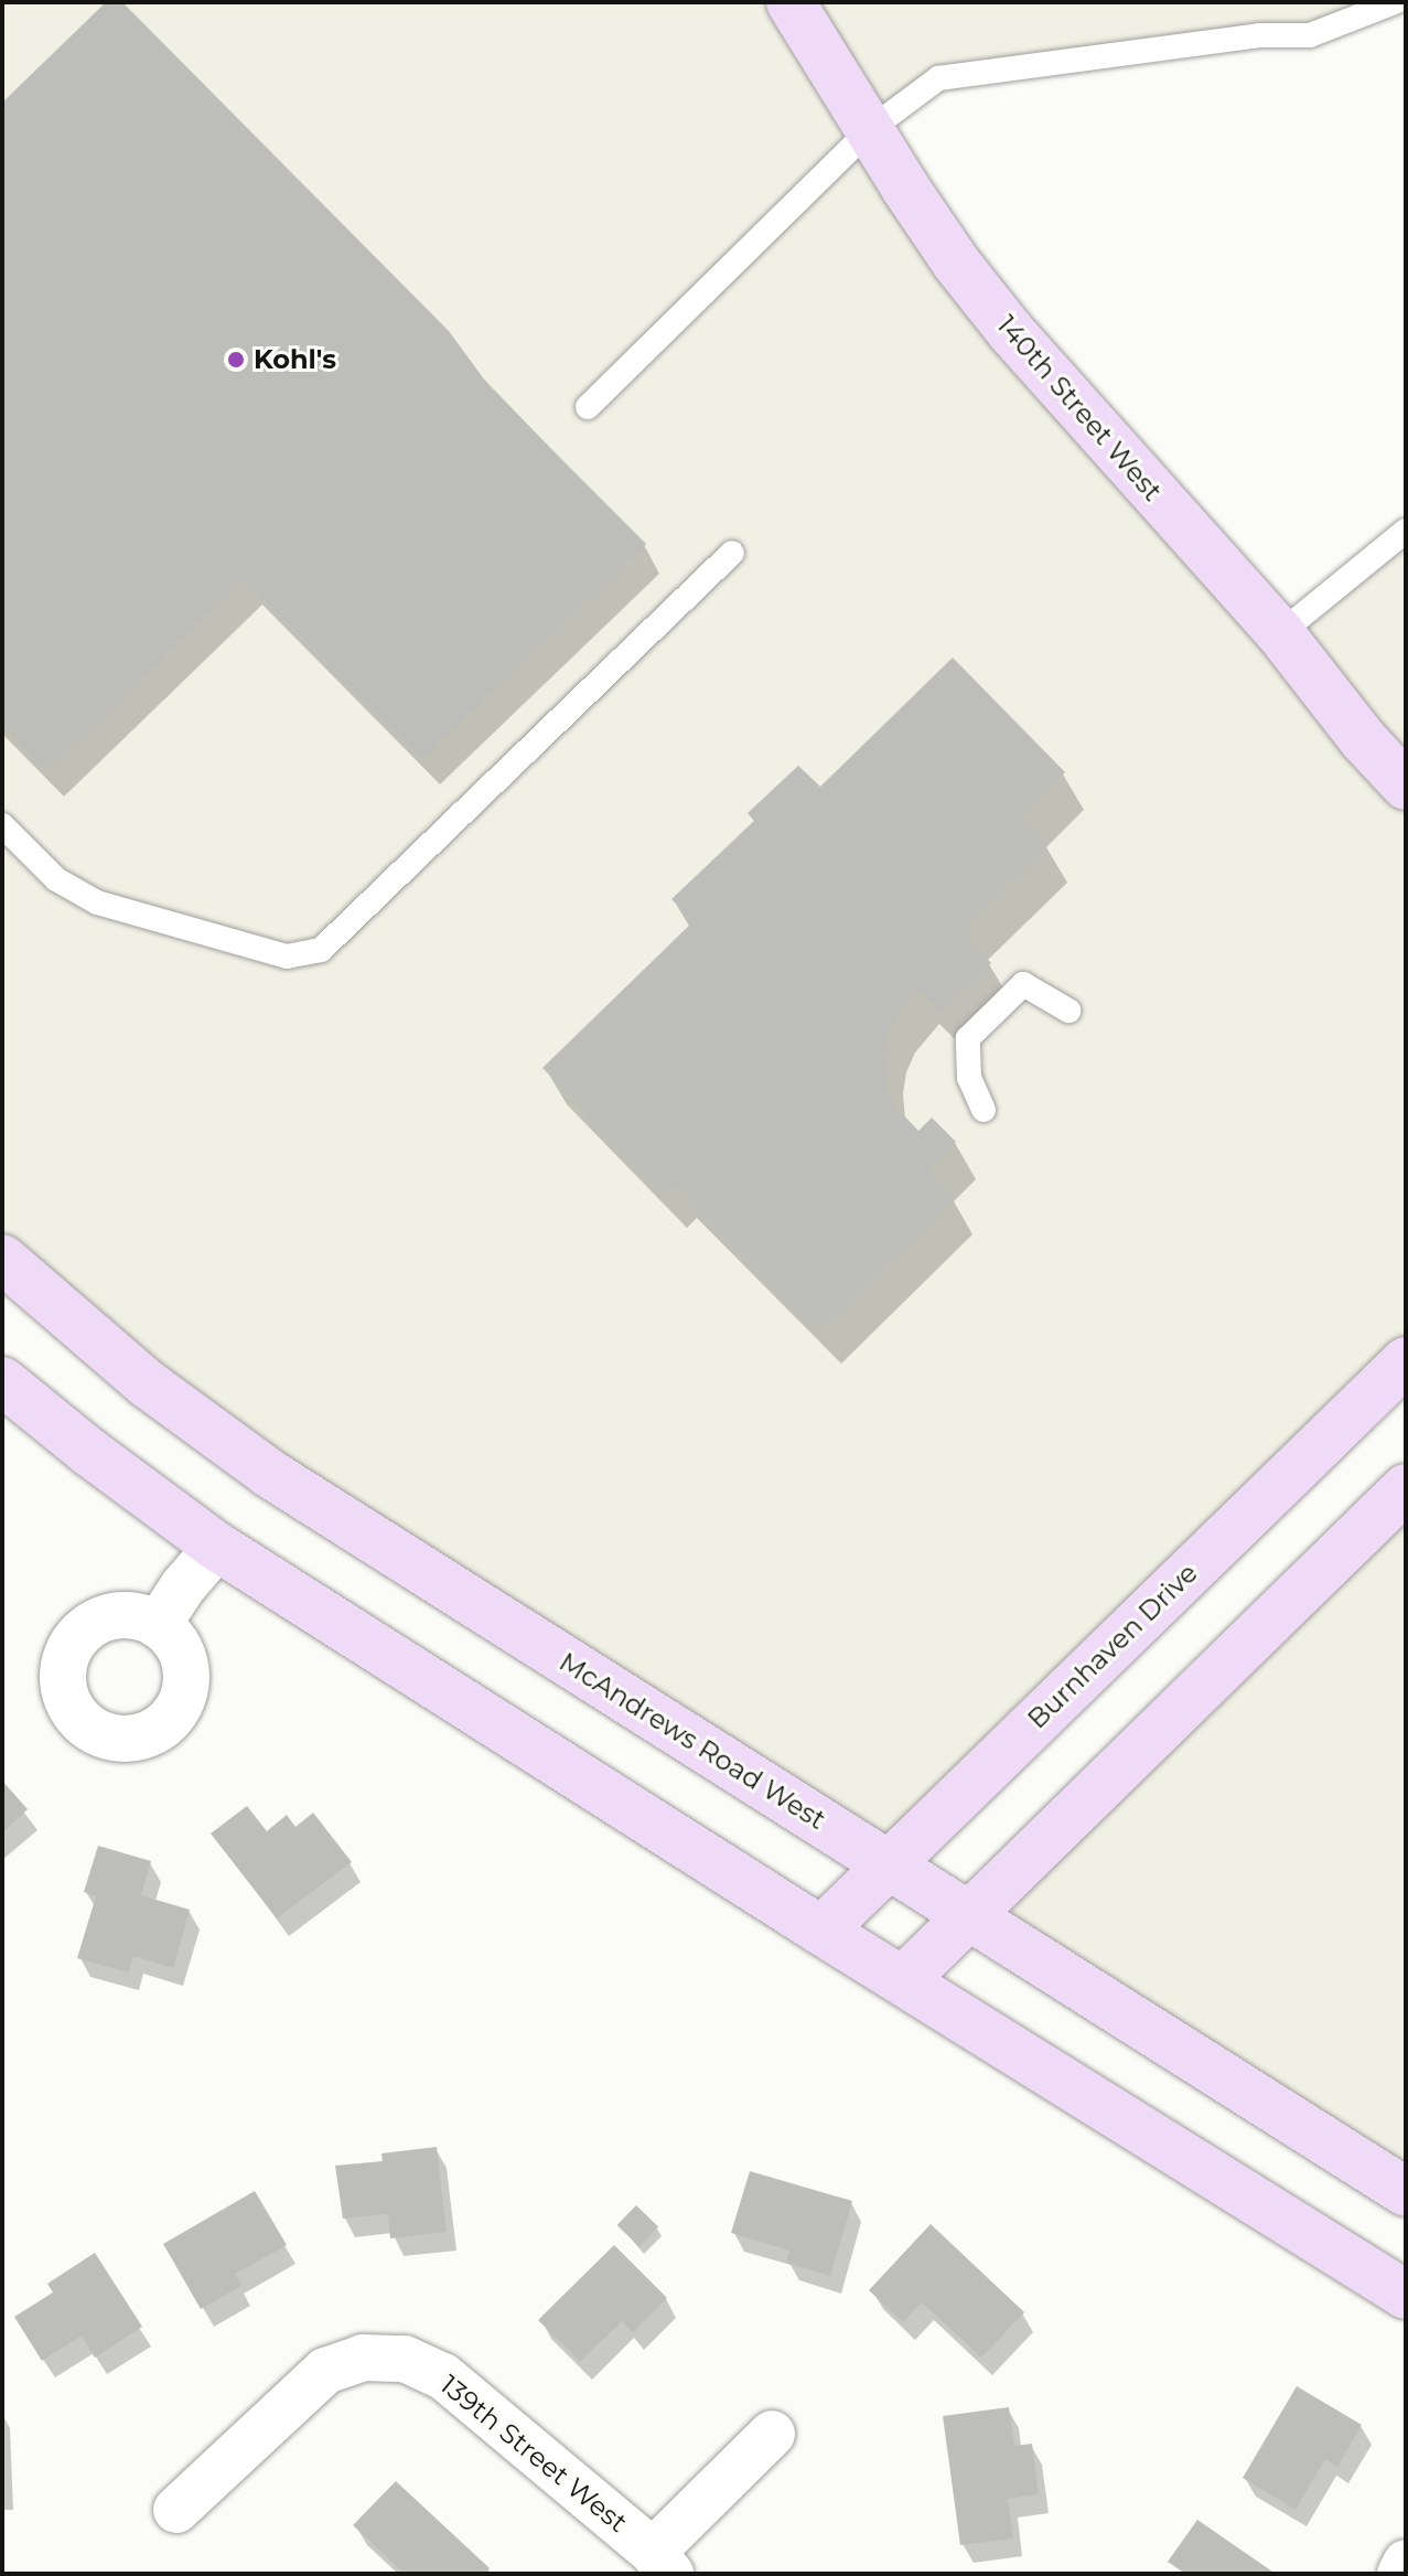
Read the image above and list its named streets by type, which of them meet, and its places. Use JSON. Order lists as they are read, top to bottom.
{
  "streets": {
    "main road": ["140th Street West", "Burnhaven Drive", "McAndrews Road West"],
    "street": ["139th Street West"]
  },
  "crossings": [
    ["Burnhaven Drive", "McAndrews Road West"]
  ],
  "places": ["Kohl's"]
}
